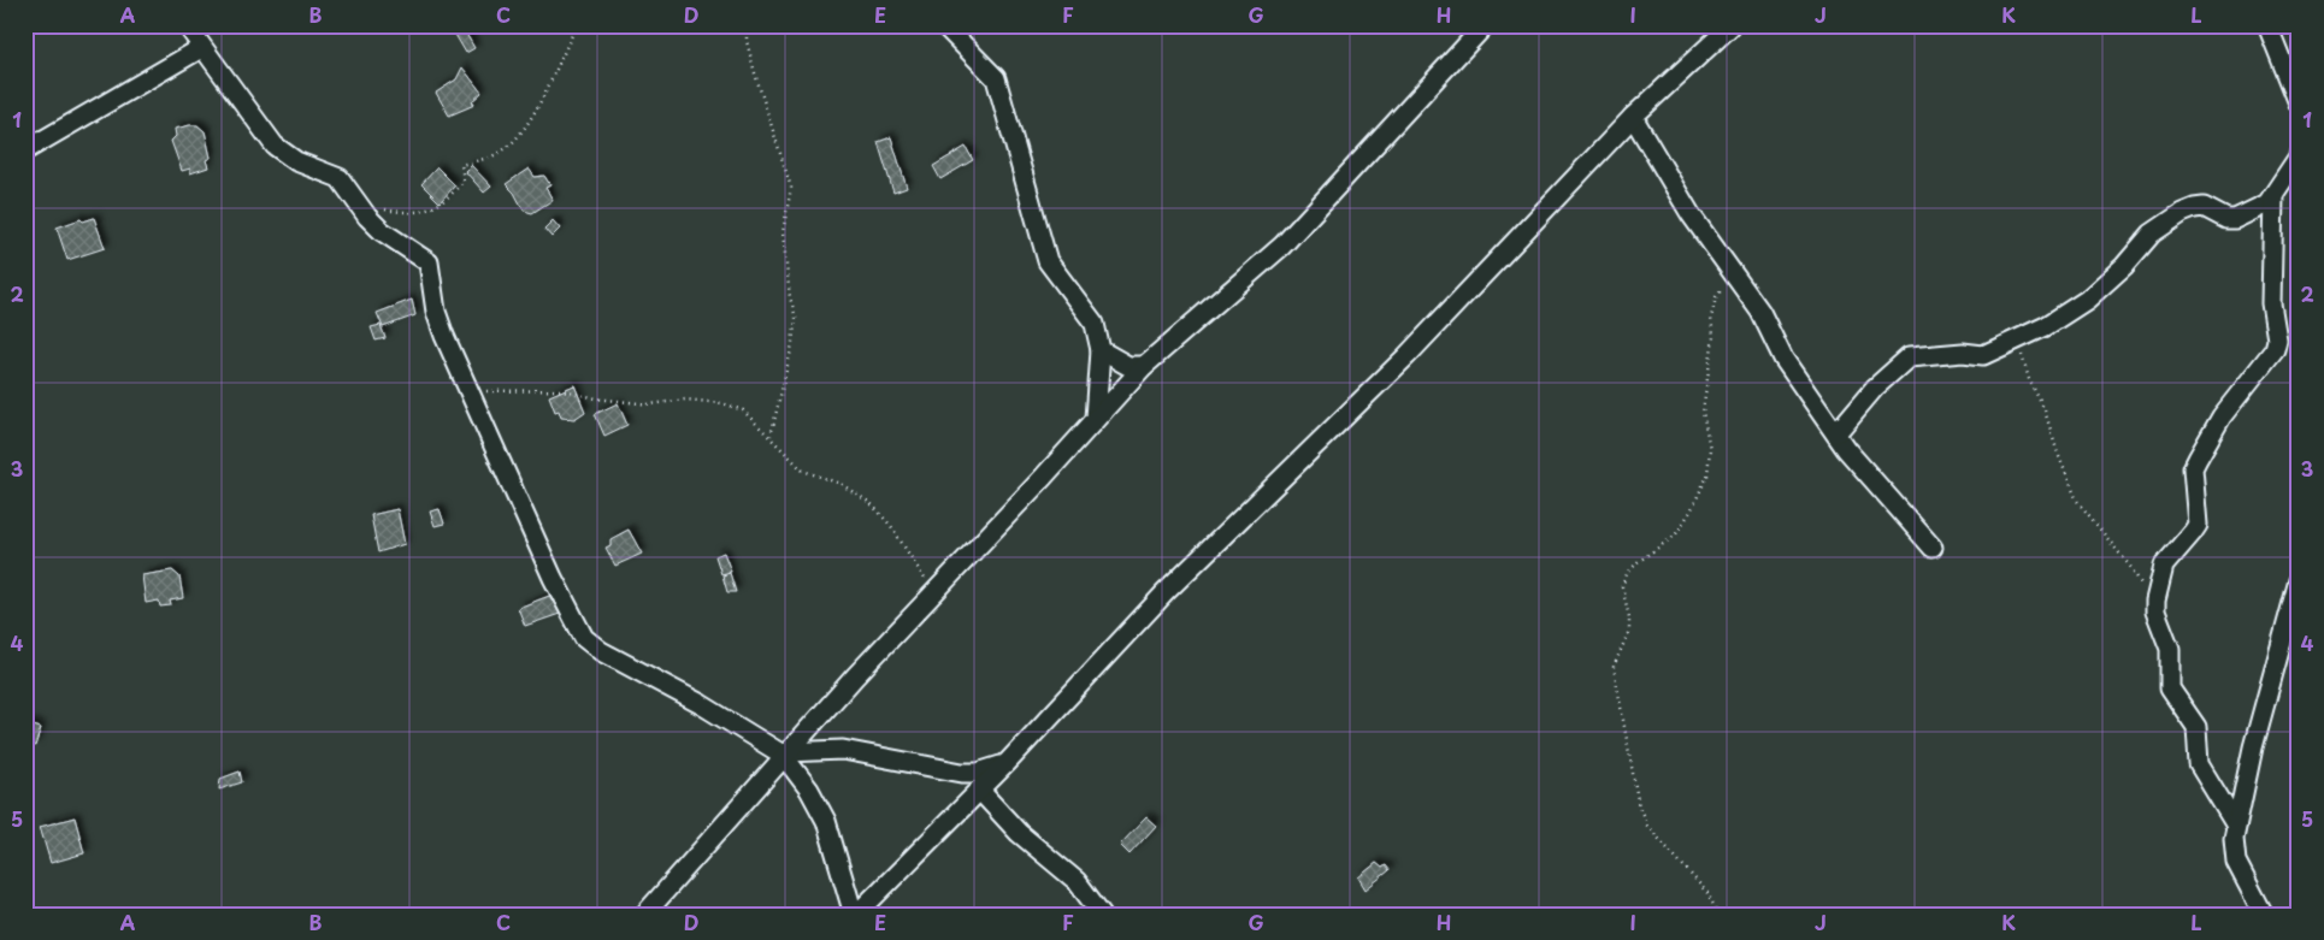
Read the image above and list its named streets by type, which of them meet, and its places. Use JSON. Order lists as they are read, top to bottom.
{
  "grid": {
    "columns": [
      "A",
      "B",
      "C",
      "D",
      "E",
      "F",
      "G",
      "H",
      "I",
      "J",
      "K",
      "L"
    ],
    "rows": [
      "1",
      "2",
      "3",
      "4",
      "5"
    ]
  }
}
